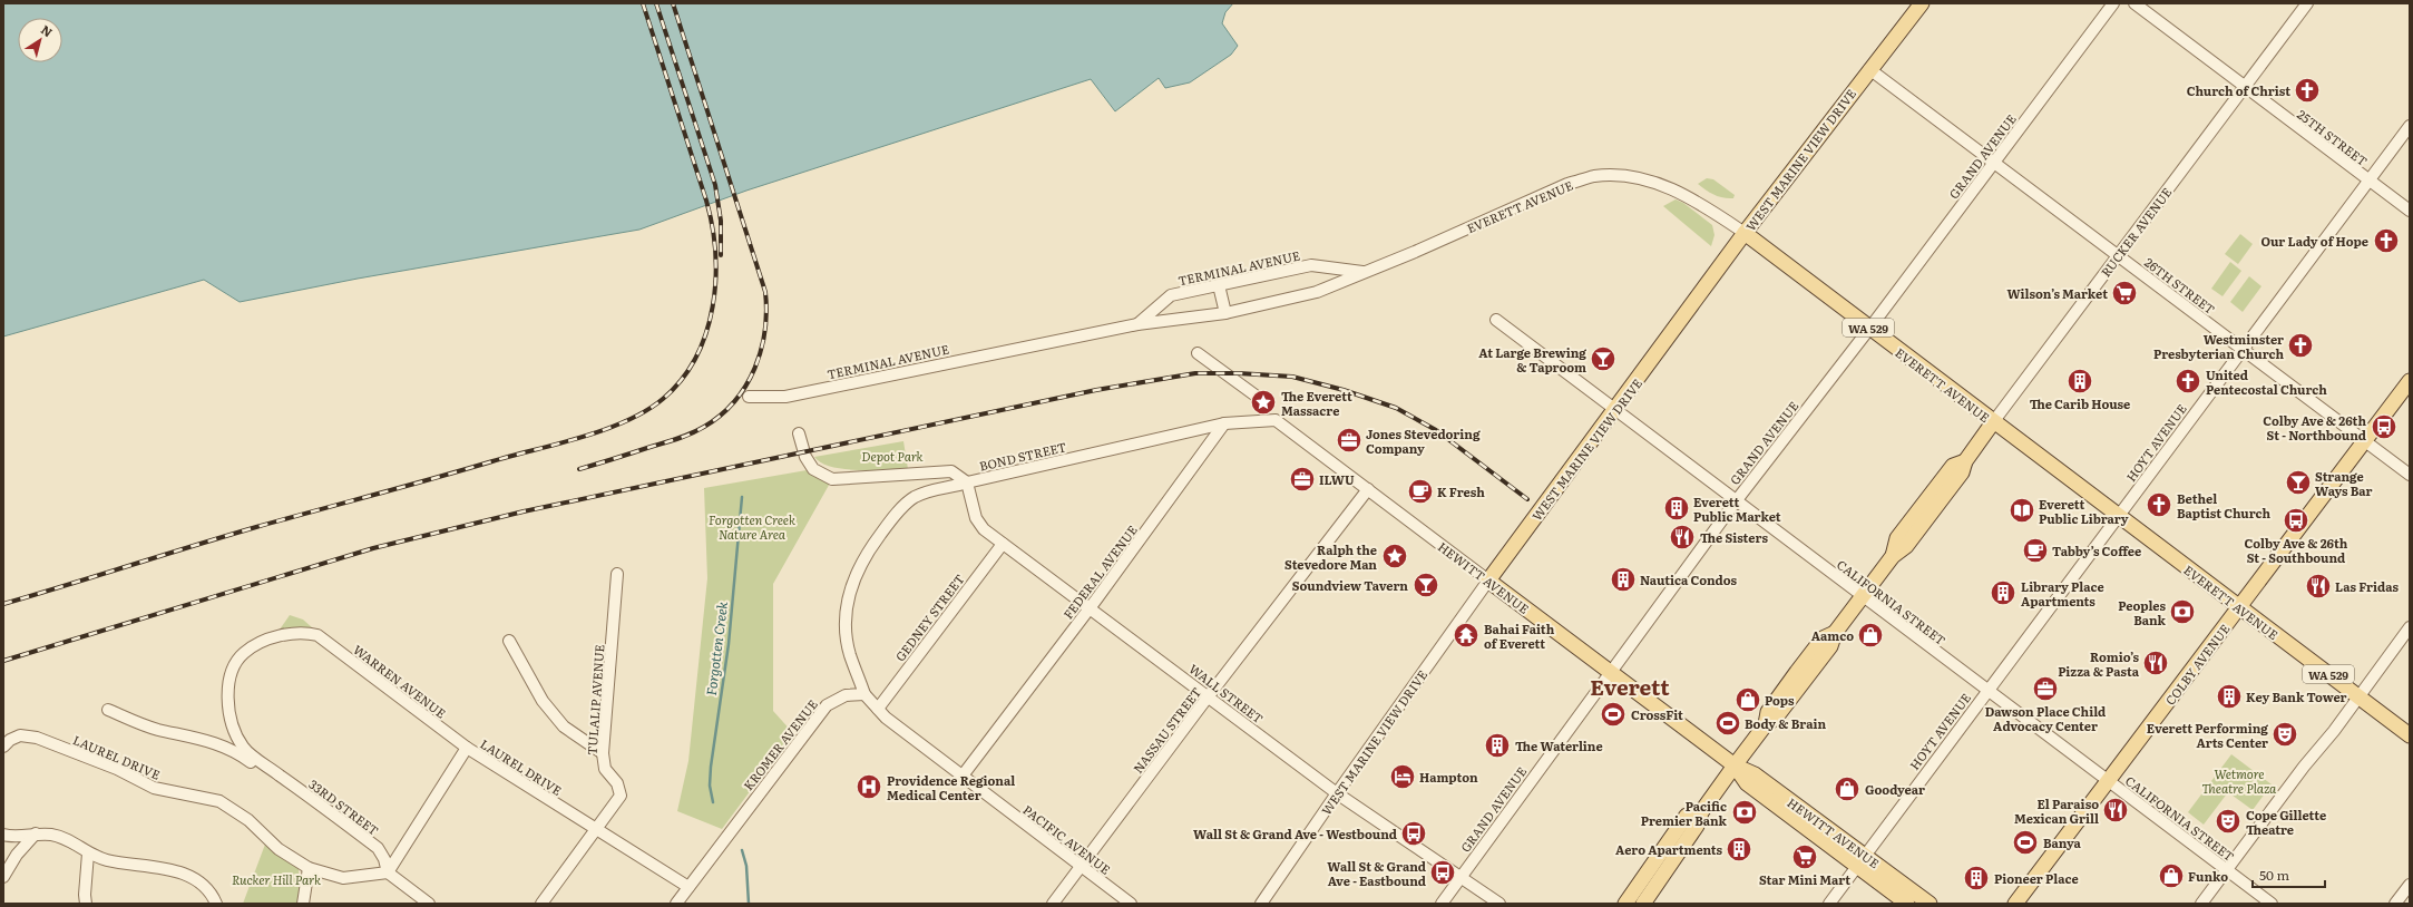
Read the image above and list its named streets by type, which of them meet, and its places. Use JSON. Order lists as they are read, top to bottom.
{
  "streets": {
    "main road": [
      "WEST MARINE VIEW DRIVE",
      "EVERETT AVENUE",
      "RUCKER AVENUE",
      "WA 529",
      "HEWITT AVENUE",
      "COLBY AVENUE"
    ],
    "street": [
      "25TH STREET",
      "GRAND AVENUE",
      "TERMINAL AVENUE",
      "26TH STREET",
      "HOYT AVENUE",
      "BOND STREET",
      "FEDERAL AVENUE",
      "CALIFORNIA STREET",
      "GEDNEY STREET",
      "WARREN AVENUE",
      "WALL STREET",
      "TULALIP AVENUE",
      "NASSAU STREET",
      "KROMER AVENUE",
      "LAUREL DRIVE",
      "33RD STREET",
      "PACIFIC AVENUE"
    ]
  },
  "crossings": [
    ["25TH STREET", "RUCKER AVENUE"],
    ["25TH STREET", "HOYT AVENUE"],
    ["GRAND AVENUE", "EVERETT AVENUE"],
    ["GRAND AVENUE", "26TH STREET"],
    ["GRAND AVENUE", "HEWITT AVENUE"],
    ["GRAND AVENUE", "CALIFORNIA STREET"],
    ["GRAND AVENUE", "WALL STREET"],
    ["WEST MARINE VIEW DRIVE", "EVERETT AVENUE"],
    ["WEST MARINE VIEW DRIVE", "26TH STREET"],
    ["WEST MARINE VIEW DRIVE", "HEWITT AVENUE"],
    ["WEST MARINE VIEW DRIVE", "CALIFORNIA STREET"],
    ["WEST MARINE VIEW DRIVE", "WALL STREET"],
    ["EVERETT AVENUE", "RUCKER AVENUE"],
    ["EVERETT AVENUE", "TERMINAL AVENUE"],
    ["EVERETT AVENUE", "HOYT AVENUE"],
    ["EVERETT AVENUE", "COLBY AVENUE"],
    ["RUCKER AVENUE", "26TH STREET"],
    ["RUCKER AVENUE", "HEWITT AVENUE"],
    ["RUCKER AVENUE", "CALIFORNIA STREET"],
    ["26TH STREET", "HOYT AVENUE"],
    ["26TH STREET", "COLBY AVENUE"],
    ["HOYT AVENUE", "HEWITT AVENUE"],
    ["HOYT AVENUE", "CALIFORNIA STREET"],
    ["BOND STREET", "FEDERAL AVENUE"],
    ["BOND STREET", "HEWITT AVENUE"],
    ["BOND STREET", "WALL STREET"],
    ["FEDERAL AVENUE", "HEWITT AVENUE"],
    ["FEDERAL AVENUE", "WALL STREET"],
    ["FEDERAL AVENUE", "PACIFIC AVENUE"],
    ["HEWITT AVENUE", "NASSAU STREET"],
    ["CALIFORNIA STREET", "COLBY AVENUE"],
    ["GEDNEY STREET", "WALL STREET"],
    ["GEDNEY STREET", "PACIFIC AVENUE"],
    ["WARREN AVENUE", "LAUREL DRIVE"],
    ["WARREN AVENUE", "33RD STREET"],
    ["WALL STREET", "NASSAU STREET"],
    ["TULALIP AVENUE", "LAUREL DRIVE"],
    ["NASSAU STREET", "PACIFIC AVENUE"],
    ["KROMER AVENUE", "LAUREL DRIVE"],
    ["KROMER AVENUE", "PACIFIC AVENUE"],
    ["LAUREL DRIVE", "33RD STREET"]
  ],
  "districts": ["Everett"],
  "water": ["Forgotten Creek"],
  "parks": [
    "Depot Park",
    "Forgotten Creek Nature Area",
    "Wetmore Theatre Plaza",
    "Rucker Hill Park"
  ],
  "places": {
    "church": [
      "Church of Christ",
      "Our Lady of Hope",
      "Westminster Presbyterian Church",
      "United Pentecostal Church",
      "Bethel Baptist Church"
    ],
    "supermarket": ["Wilson’s Market", "Star Mini Mart"],
    "bar": ["At Large Brewing & Taproom", "Strange Ways Bar", "Soundview Tavern"],
    "building": [
      "The Carib House",
      "Everett Public Market",
      "Nautica Condos",
      "Library Place Apartments",
      "Key Bank Tower",
      "The Waterline",
      "Aero Apartments",
      "Pioneer Place"
    ],
    "place": ["The Everett Massacre", "Ralph the Stevedore Man"],
    "bus stop": [
      "Colby Ave & 26th St - Northbound",
      "Colby Ave & 26th St - Southbound",
      "Wall St & Grand Ave - Westbound",
      "Wall St & Grand Ave - Eastbound"
    ],
    "office": ["Jones Stevedoring Company", "ILWU", "Dawson Place Child Advocacy Center"],
    "cafe": ["K Fresh", "Tabby’s Coffee"],
    "library": ["Everett Public Library"],
    "restaurant": [
      "The Sisters",
      "Las Fridas",
      "Romio’s Pizza & Pasta",
      "El Paraiso Mexican Grill"
    ],
    "bank": ["Peoples Bank", "Pacific Premier Bank"],
    "temple": ["Bahai Faith of Everett"],
    "shop": [
      "Aamco",
      "Pops",
      "Goodyear",
      "Funko"
    ],
    "sports": ["CrossFit", "Body & Brain", "Banya"],
    "theatre": ["Everett Performing Arts Center", "Cope Gillette Theatre"],
    "hotel": ["Hampton"],
    "hospital": ["Providence Regional Medical Center"]
  },
  "scale_bar": "50 m",
  "north": "top right"
}
